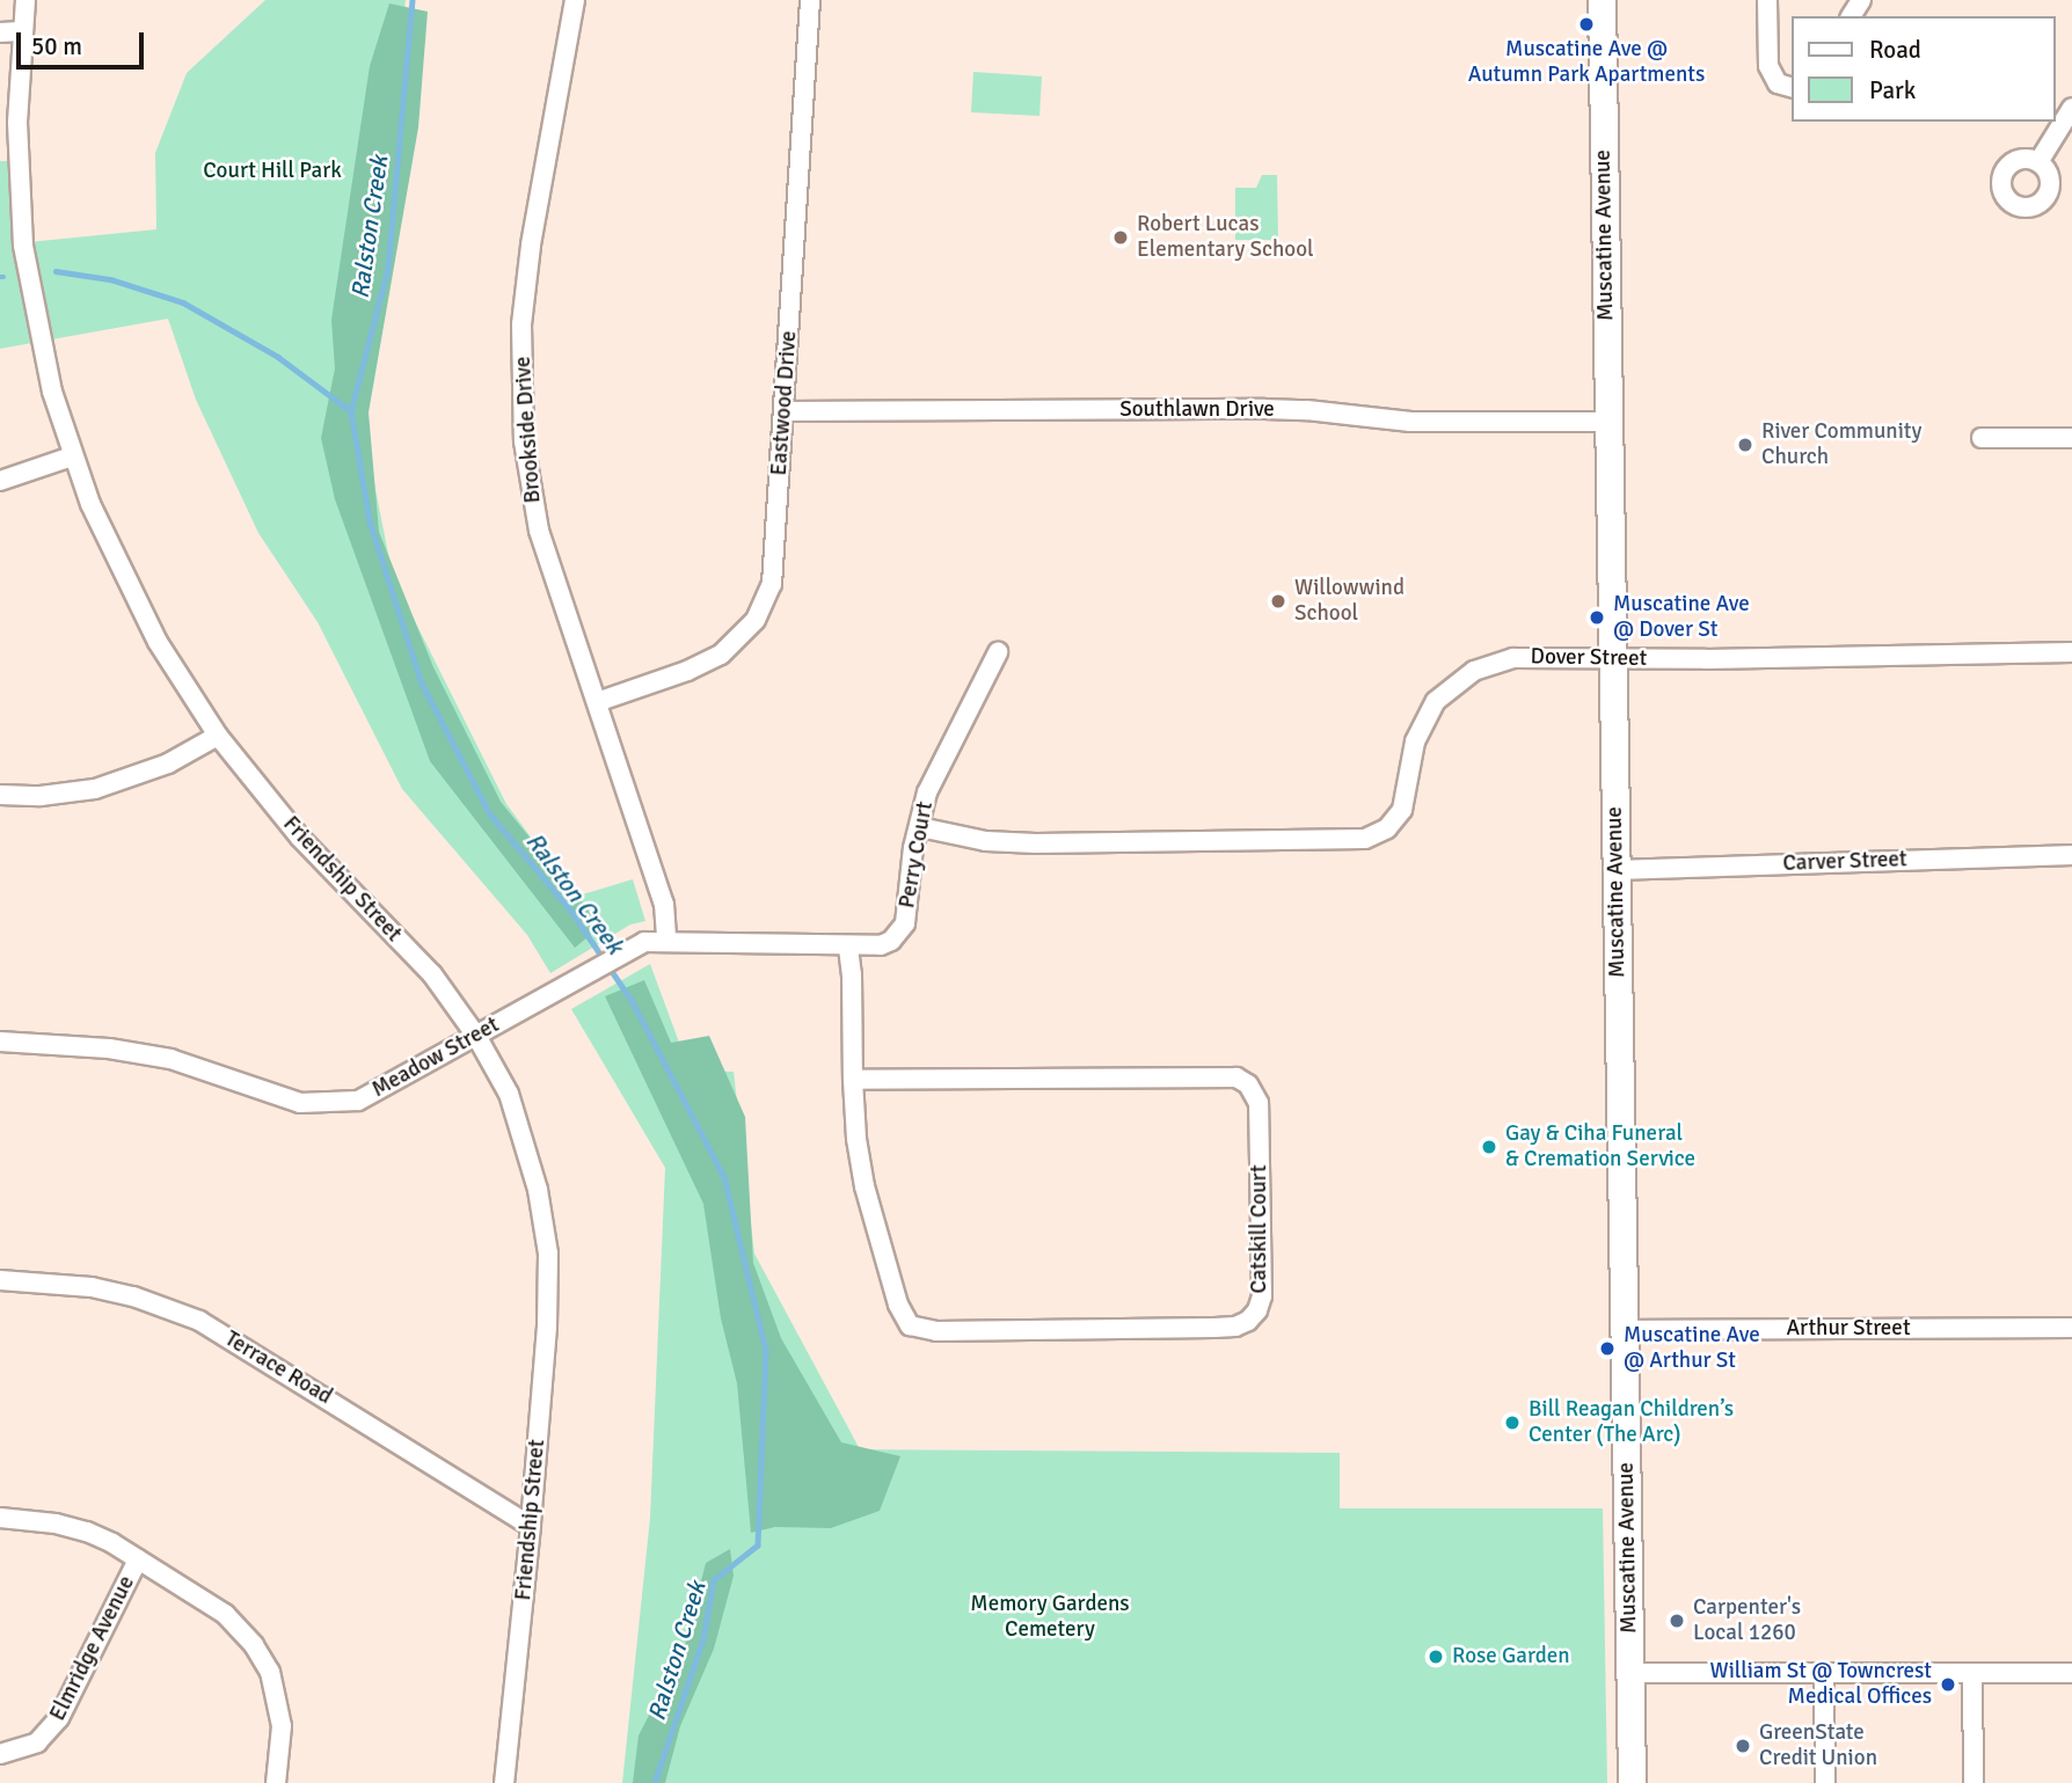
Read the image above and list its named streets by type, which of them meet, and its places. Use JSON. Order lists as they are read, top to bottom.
{
  "streets": {
    "main road": ["Muscatine Avenue"],
    "street": [
      "Eastwood Drive",
      "Southlawn Drive",
      "Brookside Drive",
      "Dover Street",
      "Perry Court",
      "Carver Street",
      "Friendship Street",
      "Meadow Street",
      "Catskill Court",
      "Arthur Street",
      "Terrace Road",
      "Elmridge Avenue"
    ]
  },
  "crossings": [
    ["Muscatine Avenue", "Southlawn Drive"],
    ["Muscatine Avenue", "Dover Street"],
    ["Muscatine Avenue", "Carver Street"],
    ["Muscatine Avenue", "Arthur Street"],
    ["Eastwood Drive", "Southlawn Drive"],
    ["Eastwood Drive", "Brookside Drive"],
    ["Brookside Drive", "Perry Court"],
    ["Brookside Drive", "Meadow Street"],
    ["Dover Street", "Perry Court"],
    ["Perry Court", "Meadow Street"],
    ["Perry Court", "Catskill Court"],
    ["Friendship Street", "Meadow Street"],
    ["Friendship Street", "Terrace Road"]
  ],
  "water": ["Ralston Creek"],
  "parks": ["Court Hill Park", "Memory Gardens Cemetery"],
  "places": [
    "Muscatine Ave @ Autumn Park Apartments",
    "Robert Lucas Elementary School",
    "River Community Church",
    "Willowwind School",
    "Muscatine Ave @ Dover St",
    "Gay & Ciha Funeral & Cremation Service",
    "Muscatine Ave @ Arthur St",
    "Bill Reagan Children’s Center (The Arc)",
    "Carpenter's Local 1260",
    "Rose Garden",
    "William St @ Towncrest Medical Offices",
    "GreenState Credit Union"
  ],
  "legend": ["Road", "Park"],
  "scale_bar": "50 m"
}
